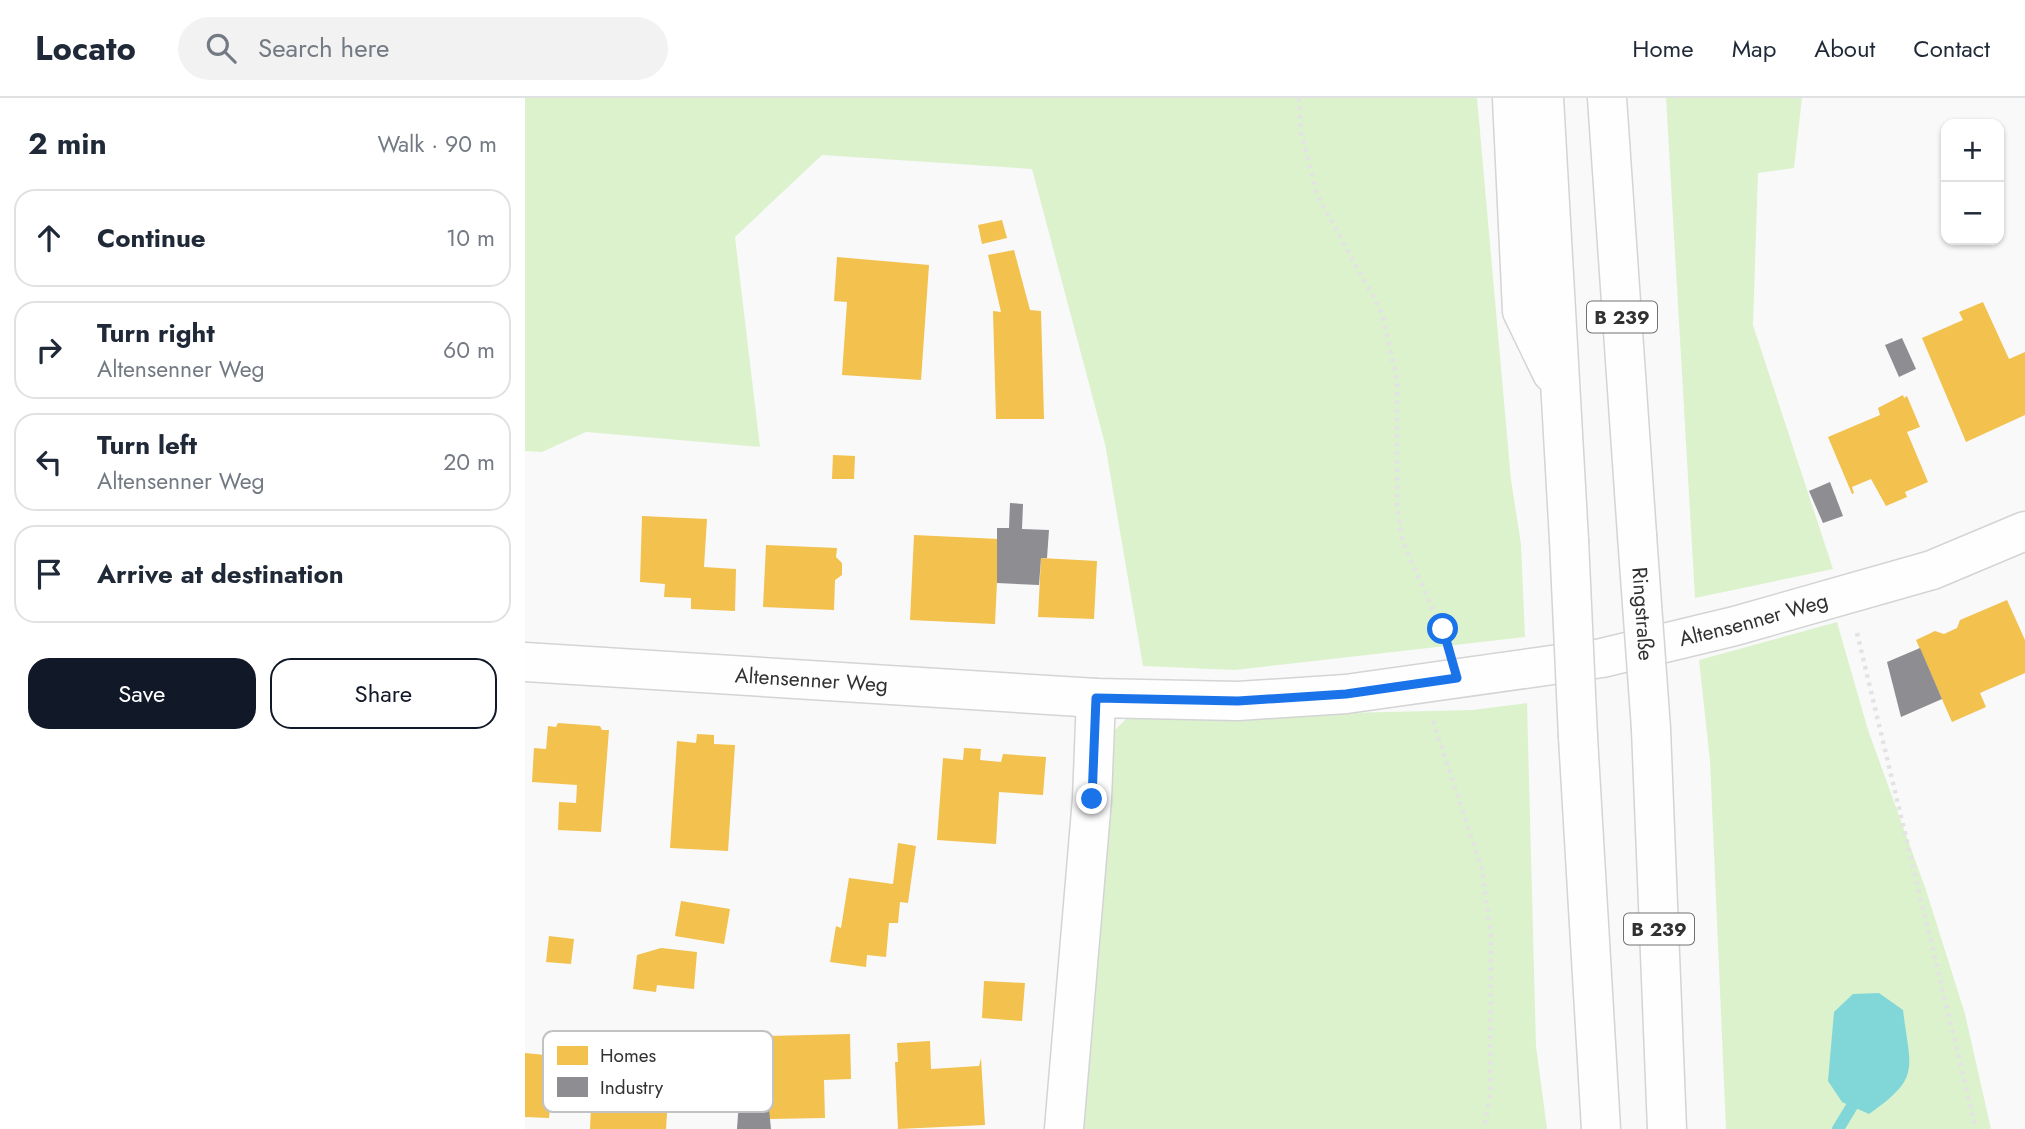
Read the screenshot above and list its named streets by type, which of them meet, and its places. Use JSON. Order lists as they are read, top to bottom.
{
  "streets": {
    "main road": ["B 239", "Ringstraße", "Altensenner Weg"]
  },
  "legend": ["Homes", "Industry"],
  "page": {
    "header": "Locato",
    "search": "Search here",
    "nav": [
      "Home",
      "Map",
      "About",
      "Contact"
    ],
    "heading": ["2 min", "Walk · 90 m"],
    "map_buttons": ["+", "−"],
    "list": [
      ["Continue", "10 m"],
      ["Turn right", "Altensenner Weg", "60 m"],
      ["Turn left", "Altensenner Weg", "20 m"],
      "Arrive at destination"
    ],
    "buttons": ["Save", "Share"]
  }
}
